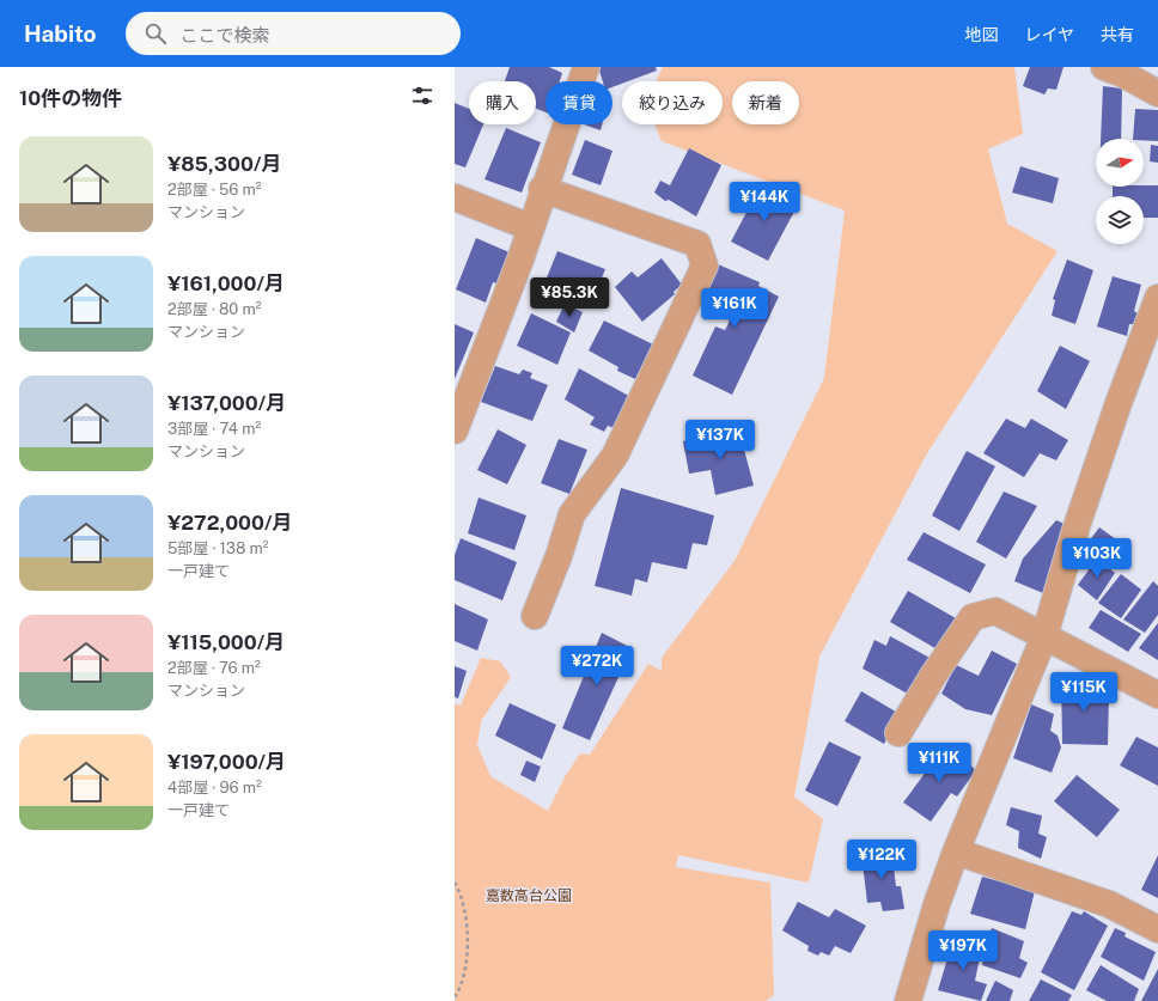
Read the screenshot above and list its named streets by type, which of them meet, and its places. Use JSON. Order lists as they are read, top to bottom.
{
  "parks": ["嘉数高台公園"],
  "north": "right",
  "page": {
    "header": "Habito",
    "search": "ここで検索",
    "nav": ["地図", "レイヤ", "共有"],
    "heading": "10件の物件",
    "chip": [
      "購入",
      "賃貸",
      "絞り込み",
      "新着"
    ],
    "list": [
      {
        "name": "¥85,300/月",
        "note": "2部屋 · 56 m² · マンション"
      },
      {
        "name": "¥161,000/月",
        "note": "2部屋 · 80 m² · マンション"
      },
      {
        "name": "¥137,000/月",
        "note": "3部屋 · 74 m² · マンション"
      },
      {
        "name": "¥272,000/月",
        "note": "5部屋 · 138 m² · 一戸建て"
      },
      {
        "name": "¥115,000/月",
        "note": "2部屋 · 76 m² · マンション"
      },
      {
        "name": "¥197,000/月",
        "note": "4部屋 · 96 m² · 一戸建て"
      }
    ],
    "price": [
      "¥144K",
      "¥85.3K",
      "¥161K",
      "¥137K",
      "¥103K",
      "¥272K",
      "¥115K",
      "¥111K",
      "¥122K",
      "¥197K"
    ]
  }
}
